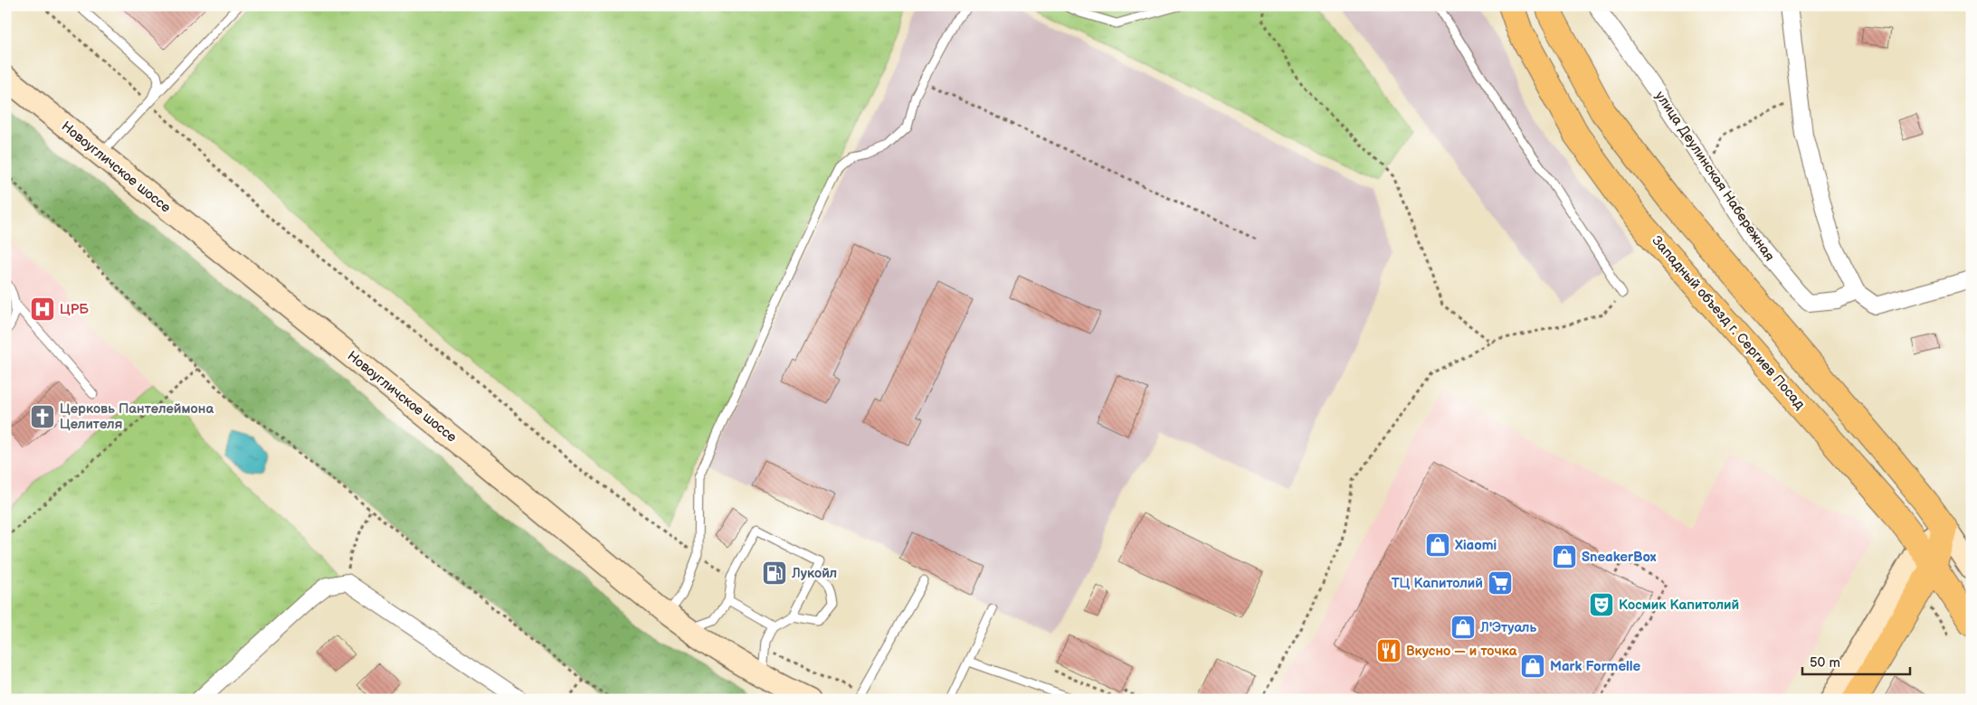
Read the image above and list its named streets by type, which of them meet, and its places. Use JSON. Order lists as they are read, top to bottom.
{
  "streets": {
    "main road": ["Новоугличское шоссе", "Западный объезд г. Сергиев Посад"],
    "street": ["улица Деулинская Набережная"]
  },
  "places": {
    "hospital": ["ЦРБ"],
    "church": ["Церковь Пантелеймона Целителя"],
    "shop": [
      "Xiaomi",
      "SneakerBox",
      "Л'Этуаль",
      "Mark Formelle"
    ],
    "fuel station": ["Лукойл"],
    "supermarket": ["ТЦ Капитолий"],
    "theatre": ["Космик Капитолий"],
    "restaurant": ["Вкусно — и точка"]
  },
  "scale_bar": "50 m"
}
